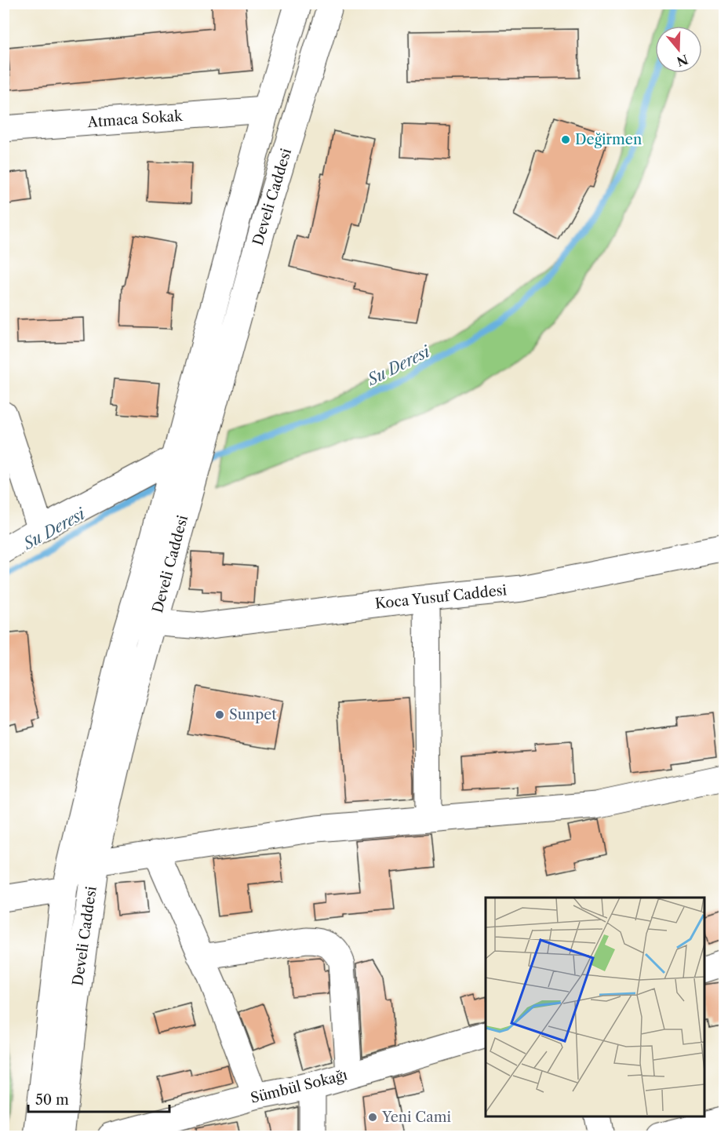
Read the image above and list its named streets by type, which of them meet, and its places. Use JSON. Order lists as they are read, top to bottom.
{
  "streets": {
    "street": [
      "Atmaca Sokak",
      "Develi Caddesi",
      "Koca Yusuf Caddesi",
      "Sümbül Sokağı"
    ]
  },
  "crossings": [
    ["Atmaca Sokak", "Develi Caddesi"],
    ["Develi Caddesi", "Koca Yusuf Caddesi"]
  ],
  "water": ["Su Deresi"],
  "places": ["Değirmen", "Sunpet", "Yeni Cami"],
  "scale_bar": "50 m",
  "north": "bottom"
}
